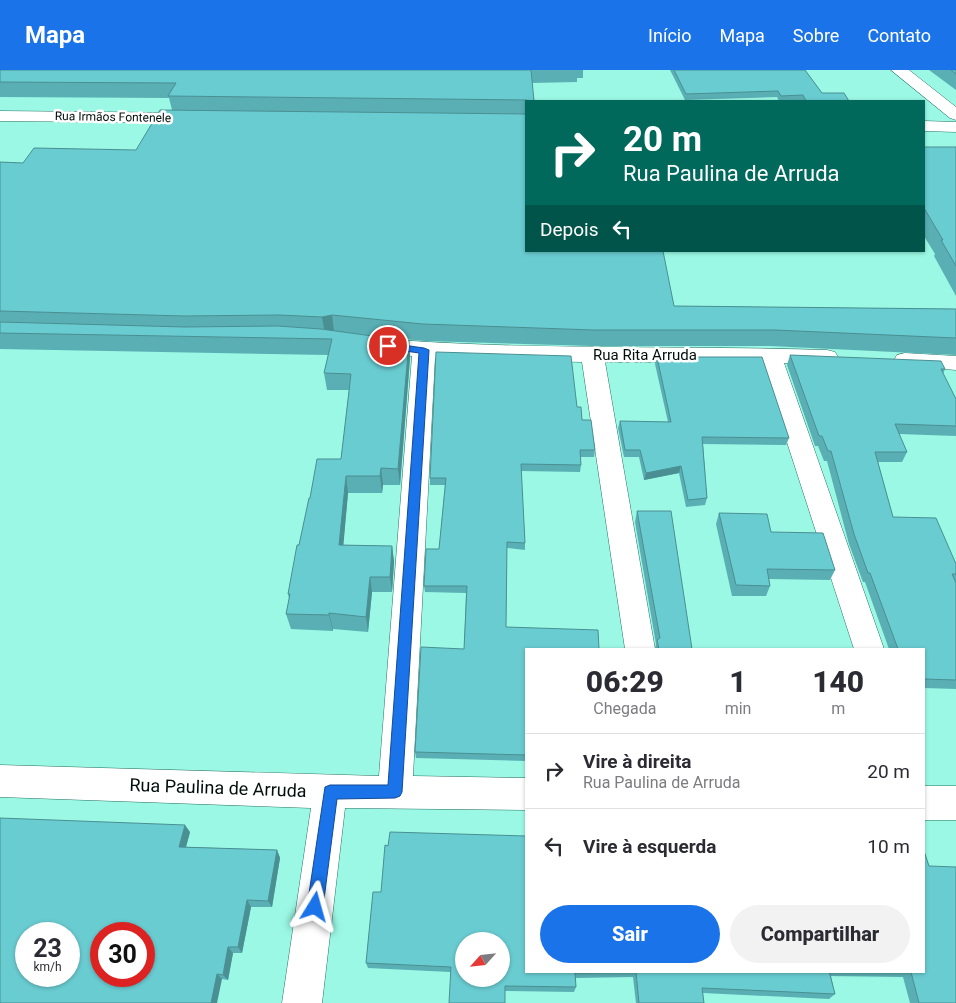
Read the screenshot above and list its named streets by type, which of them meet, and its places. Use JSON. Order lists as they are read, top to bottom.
{
  "streets": {
    "street": ["Rua Irmãos Fontenele", "Rua Rita Arruda", "Rua Paulina de Arruda"]
  },
  "north": "bottom left",
  "page": {
    "header": "Mapa",
    "nav": [
      "Início",
      "Mapa",
      "Sobre",
      "Contato"
    ],
    "turn": ["20 m", "Rua Paulina de Arruda"],
    "then": "Depois",
    "eta": [
      "06:29",
      "Chegada",
      "1",
      "min",
      "140",
      "m"
    ],
    "list": [
      {
        "name": "Vire à direita",
        "note": "Rua Paulina de Arruda",
        "value": "20 m"
      },
      {
        "name": "Vire à esquerda",
        "value": "10 m"
      }
    ],
    "buttons": ["Sair", "Compartilhar"],
    "speed": "23 km/h",
    "limit": "30"
  }
}
